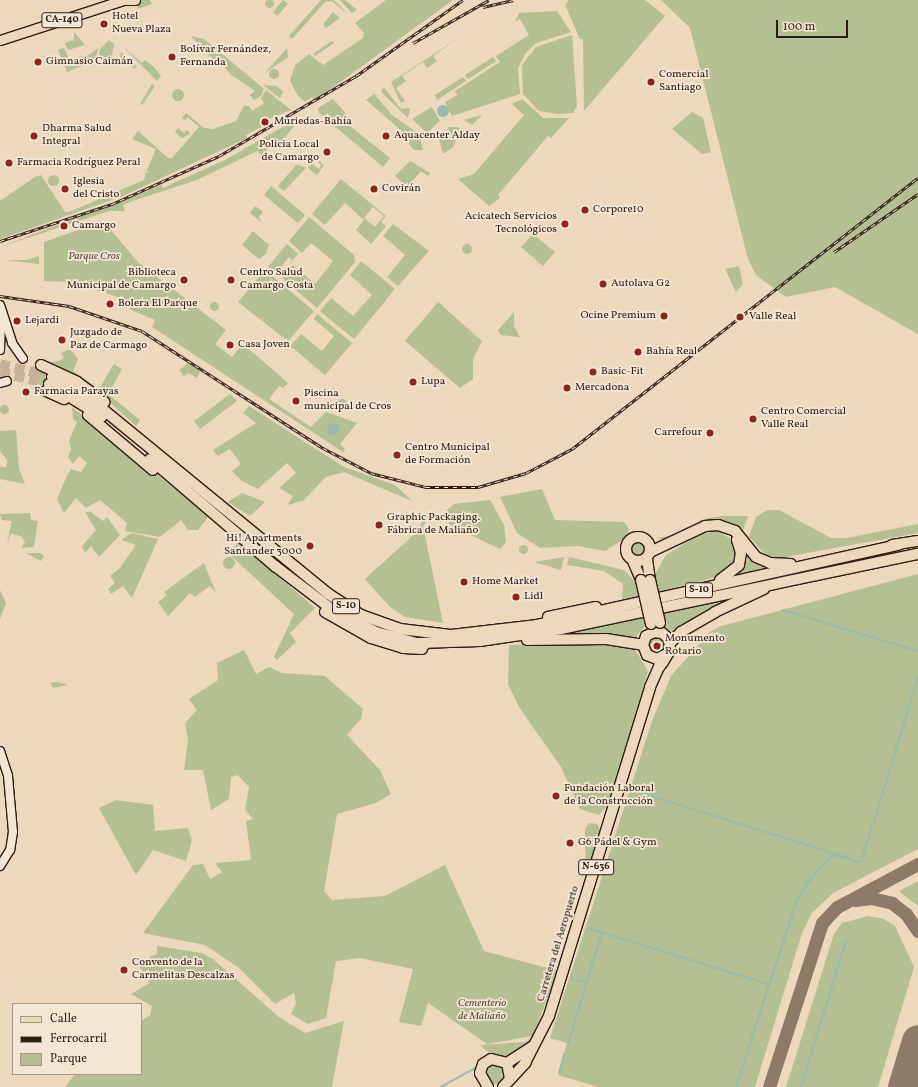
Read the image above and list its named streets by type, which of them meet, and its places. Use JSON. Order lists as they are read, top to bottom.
{
  "streets": {
    "highway": ["S-10", "N-636", "Carretera del Aeropuerto"],
    "main road": ["CA-140"]
  },
  "crossings": [
    ["N-636", "Carretera del Aeropuerto"]
  ],
  "parks": ["Parque Cros", "Cementerio de Maliaño"],
  "places": [
    "Hotel Nueva Plaza",
    "Bolívar Fernández, Fernanda",
    "Gimnasio Caimán",
    "Comercial Santiago",
    "Muriedas-Bahía",
    "Dharma Salud Integral",
    "Aquacenter Alday",
    "Policia Local de Camargo",
    "Farmacia Rodríguez Peral",
    "Iglesia del Cristo",
    "Covirán",
    "Corpore10",
    "Acicatech Servicios Tecnológicos",
    "Camargo",
    "Biblioteca Municipal de Camargo",
    "Centro Salud Camargo Costa",
    "Autolava G2",
    "Bolera El Parque",
    "Ocine Premium",
    "Valle Real",
    "Lejardi",
    "Juzgado de Paz de Carmago",
    "Casa Joven",
    "Bahía Real",
    "Basic-Fit",
    "Lupa",
    "Mercadona",
    "Farmacia Parayas",
    "Piscina municipal de Cros",
    "Centro Comercial Valle Real",
    "Carrefour",
    "Centro Municipal de Formación",
    "Graphic Packaging. Fábrica de Maliaño",
    "Hi! Apartments Santander 3000",
    "Home Market",
    "Lidl",
    "Monumento Rotario",
    "Fundación Laboral de la Construcción",
    "G6 Pádel & Gym",
    "Convento de la Carmelitas Descalzas"
  ],
  "legend": ["Calle", "Ferrocarril", "Parque"],
  "scale_bar": "100 m"
}
